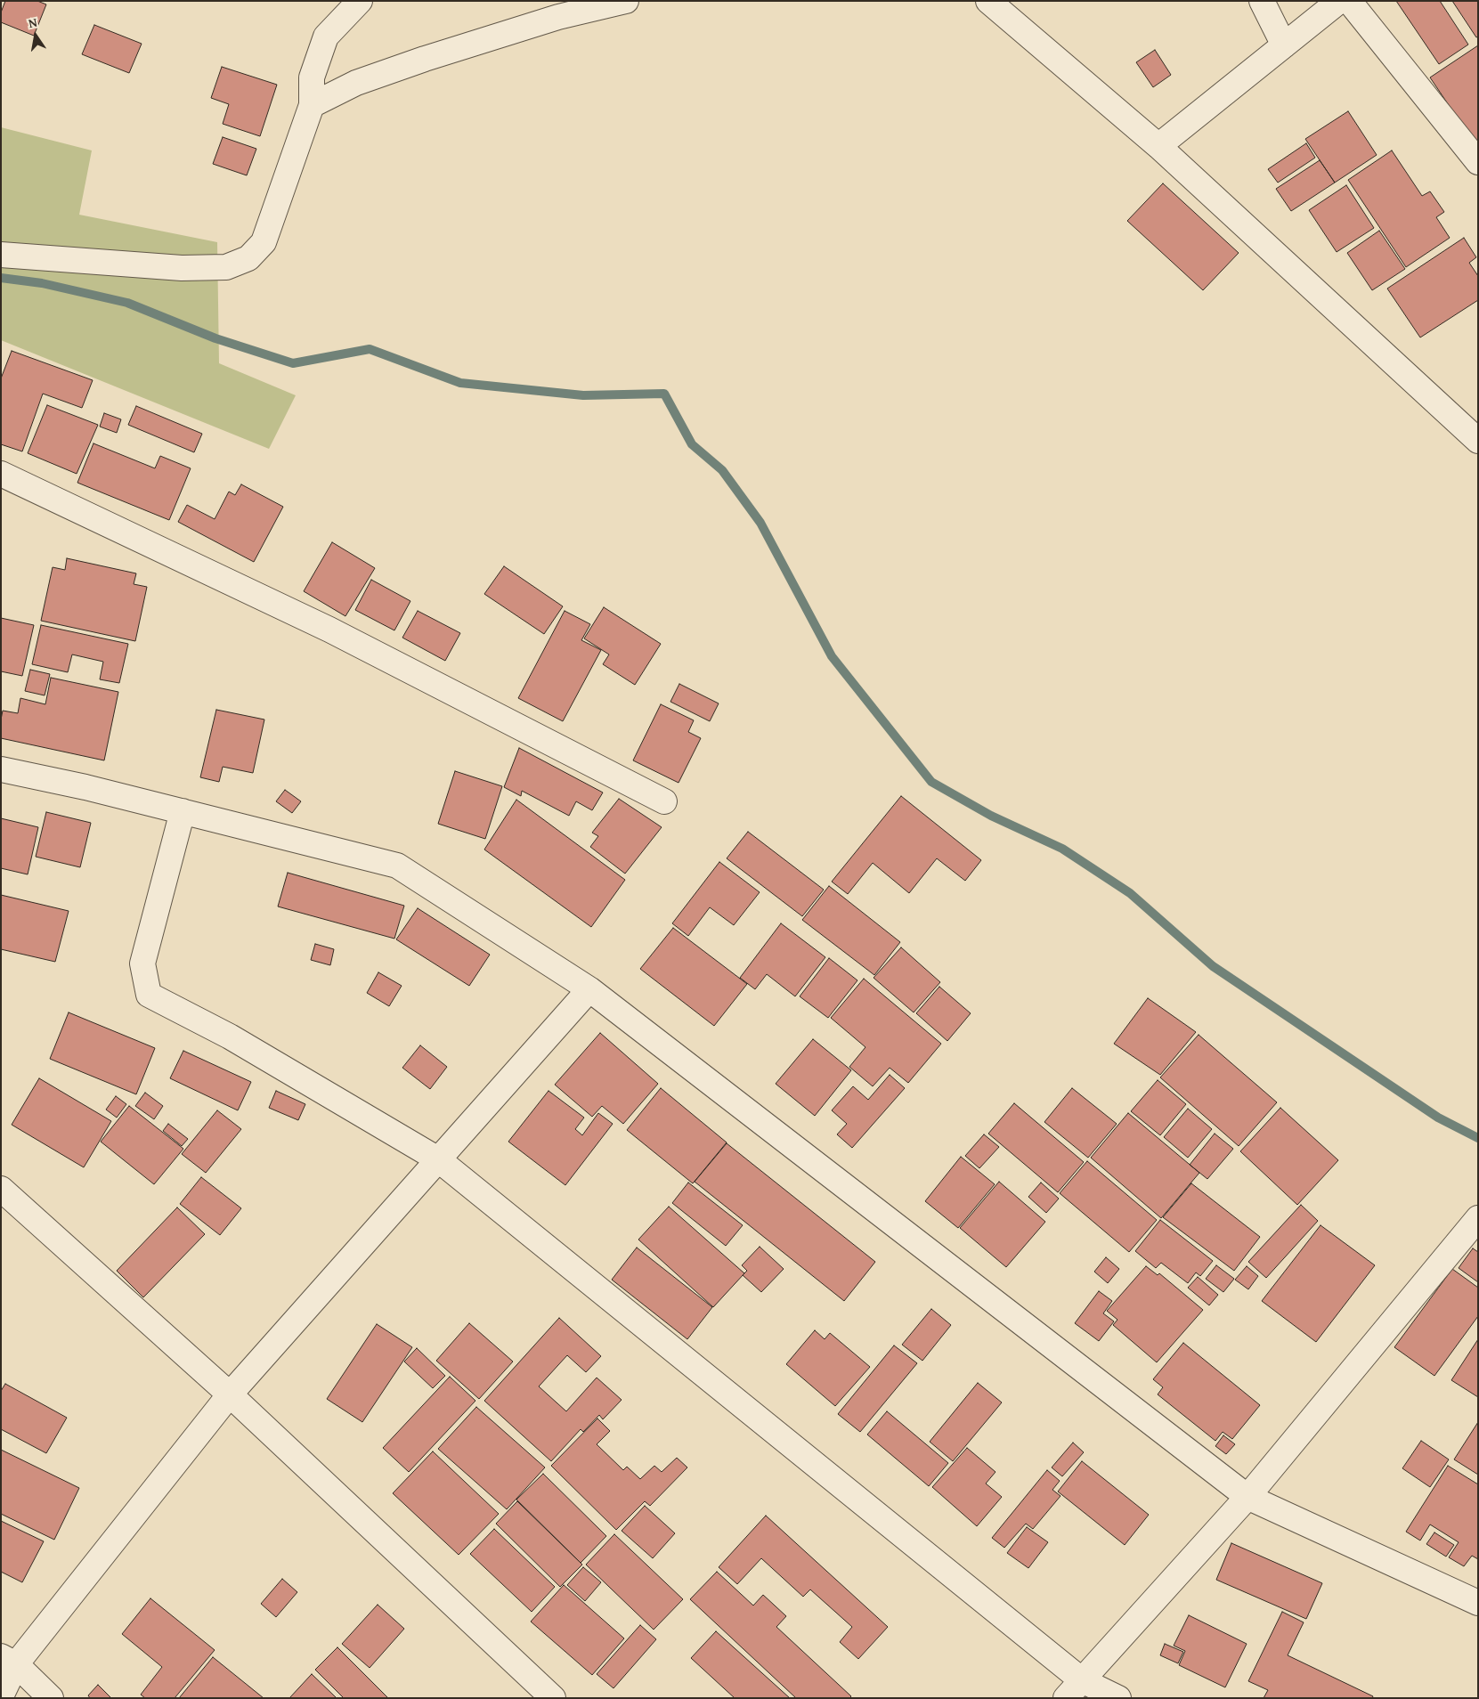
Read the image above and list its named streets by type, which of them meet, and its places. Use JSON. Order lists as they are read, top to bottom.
{
  "north": "top"
}
